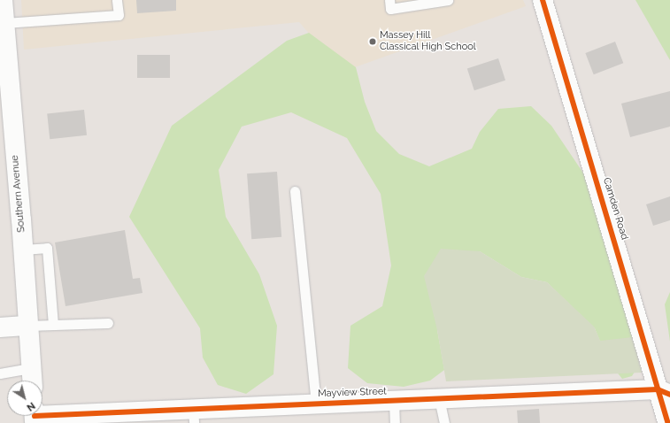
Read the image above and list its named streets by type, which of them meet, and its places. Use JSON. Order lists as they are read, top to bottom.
{
  "streets": {
    "street": ["Southern Avenue", "Camden Road", "Mayview Street"]
  },
  "crossings": [
    ["Camden Road", "Mayview Street"]
  ],
  "places": ["Massey Hill Classical High School"],
  "north": "bottom right"
}
